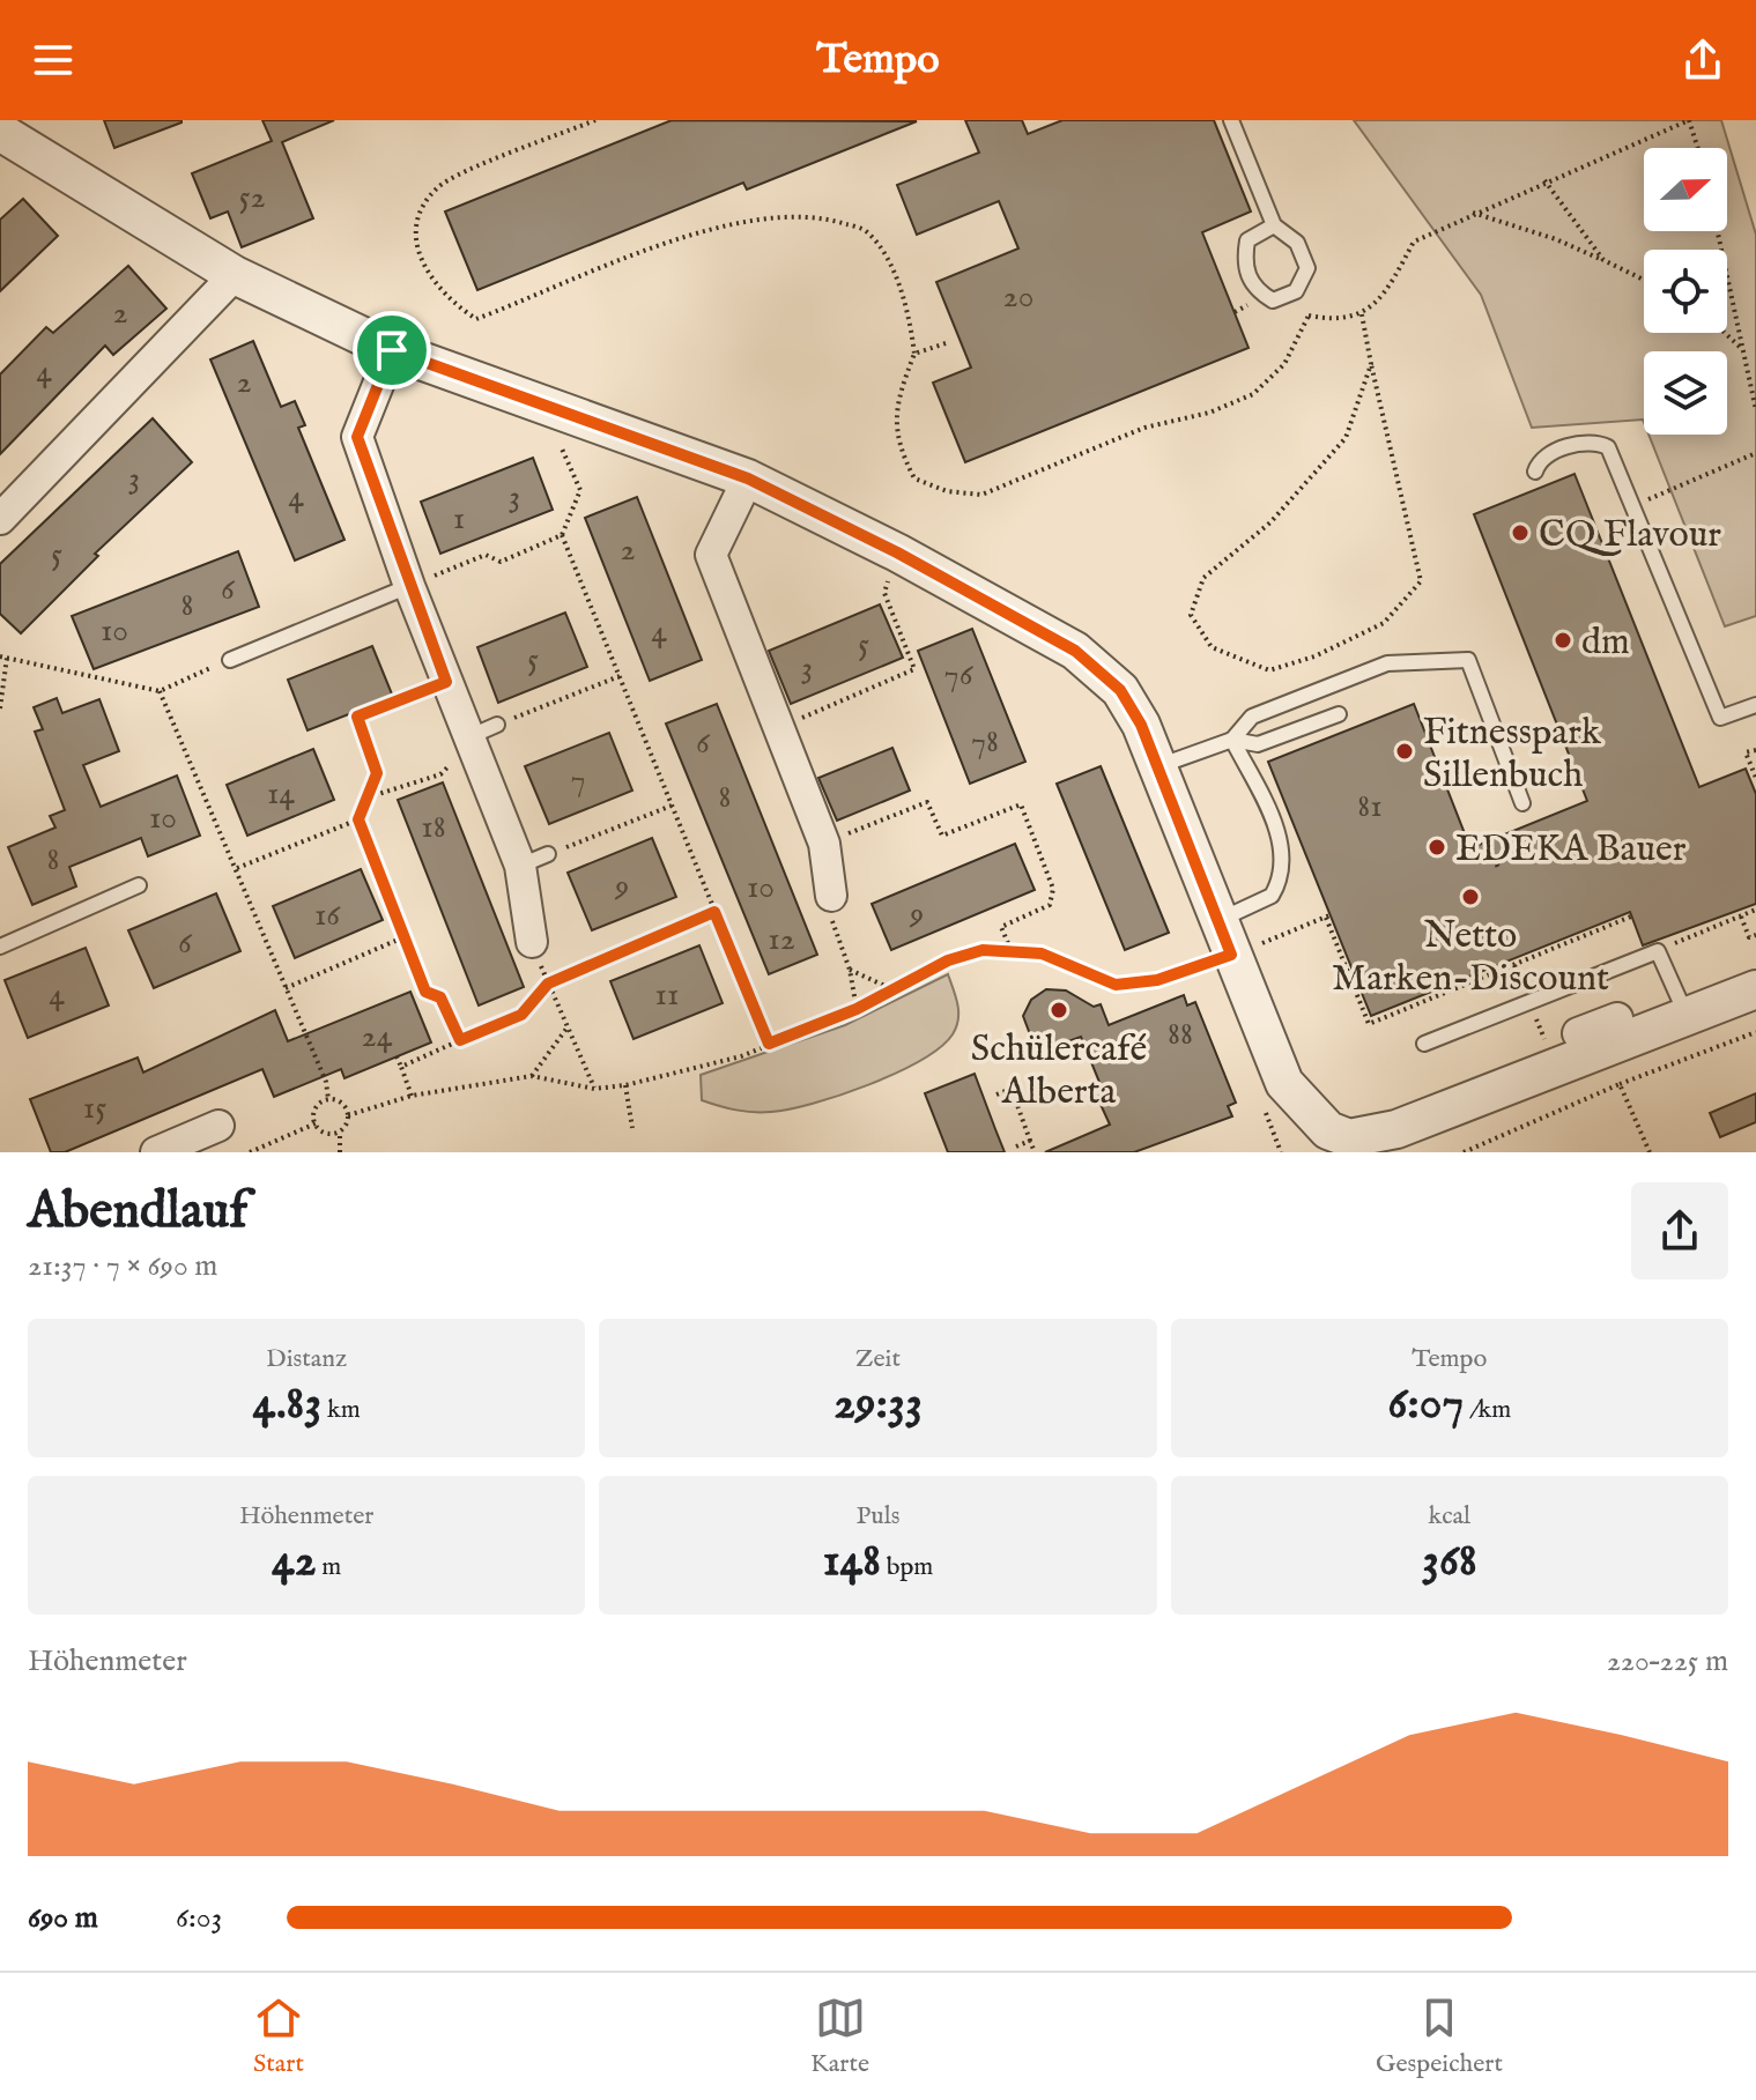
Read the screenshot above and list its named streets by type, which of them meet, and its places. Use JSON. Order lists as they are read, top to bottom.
{
  "places": [
    "CQ Flavour",
    "dm",
    "Fitnesspark Sillenbuch",
    "EDEKA Bauer",
    "Netto Marken-Discount",
    "Schülercafé Alberta"
  ],
  "house_numbers": [
    "52",
    "20",
    "2",
    "4",
    "2",
    "3",
    "4",
    "3",
    "1",
    "2",
    "5",
    "6",
    "8",
    "10",
    "4",
    "5",
    "5",
    "3",
    "76",
    "78",
    "6",
    "7",
    "14",
    "8",
    "81",
    "10",
    "18",
    "8",
    "9",
    "10",
    "9",
    "16",
    "12",
    "6",
    "4",
    "11",
    "88",
    "24",
    "15"
  ],
  "north": "right",
  "page": {
    "header": "Tempo",
    "heading": ["Abendlauf", "21:37 · 7 × 690 m"],
    "stats": [
      ["Distanz", "4.83 km"],
      ["Zeit", "29:33"],
      ["Tempo", "6:07 /km"],
      ["Höhenmeter", "42 m"],
      ["Puls", "148 bpm"],
      ["kcal", "368"]
    ],
    "chart": ["Höhenmeter", "220–225 m"],
    "list": [
      {
        "name": "690 m",
        "note": "6:03"
      }
    ],
    "tabs": ["Start", "Karte", "Gespeichert"]
  }
}
